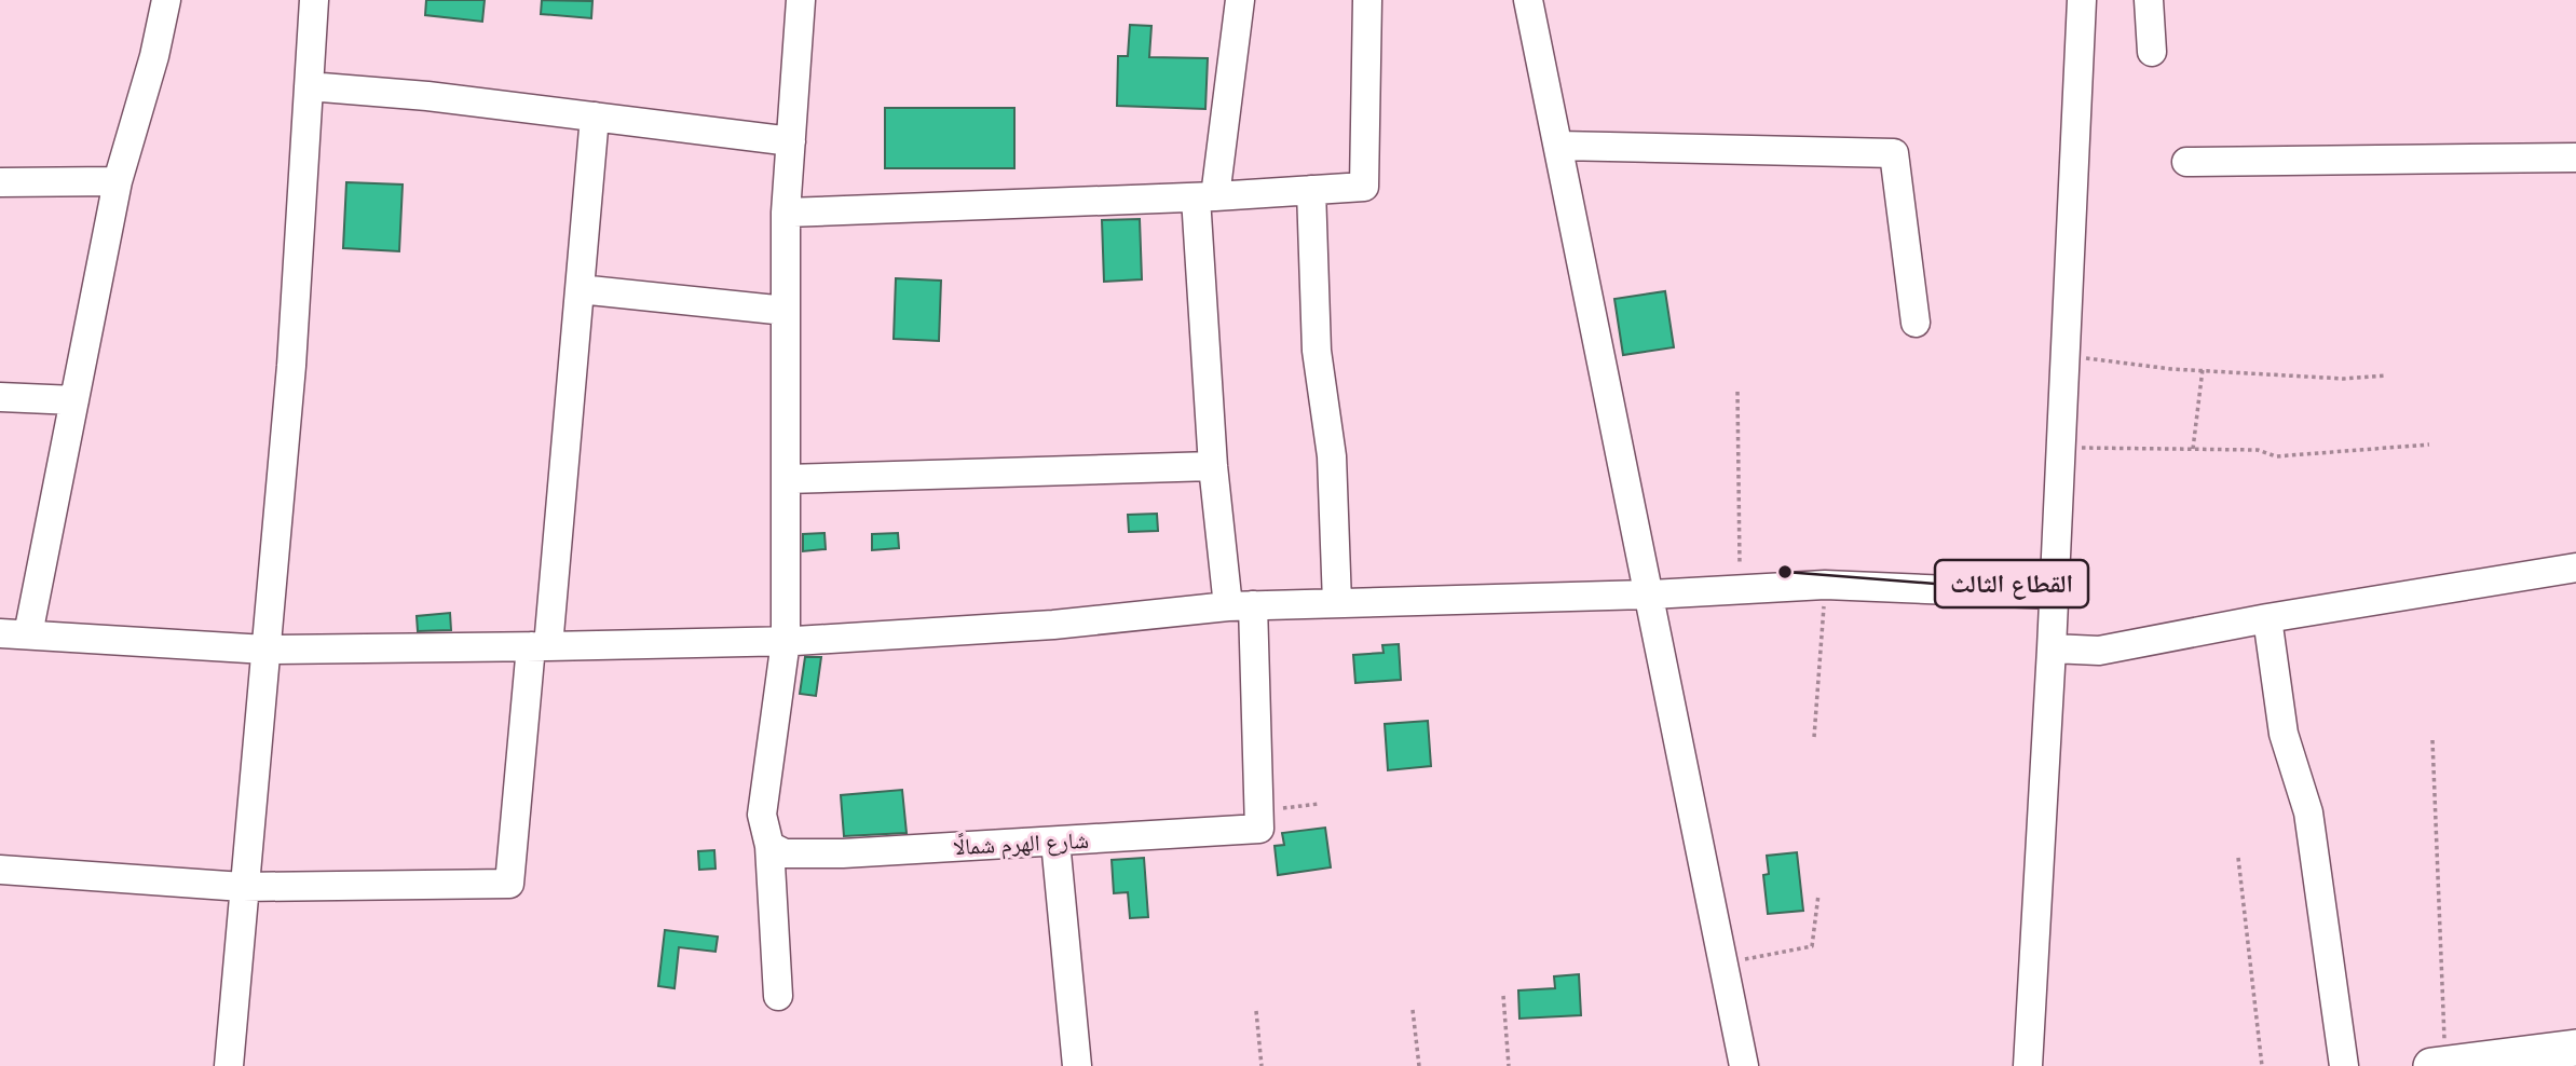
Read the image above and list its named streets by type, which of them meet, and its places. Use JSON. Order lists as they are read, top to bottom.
{
  "streets": {
    "street": ["شارع الهرم شمالًا"]
  },
  "places": ["القطاع الثالث"]
}
